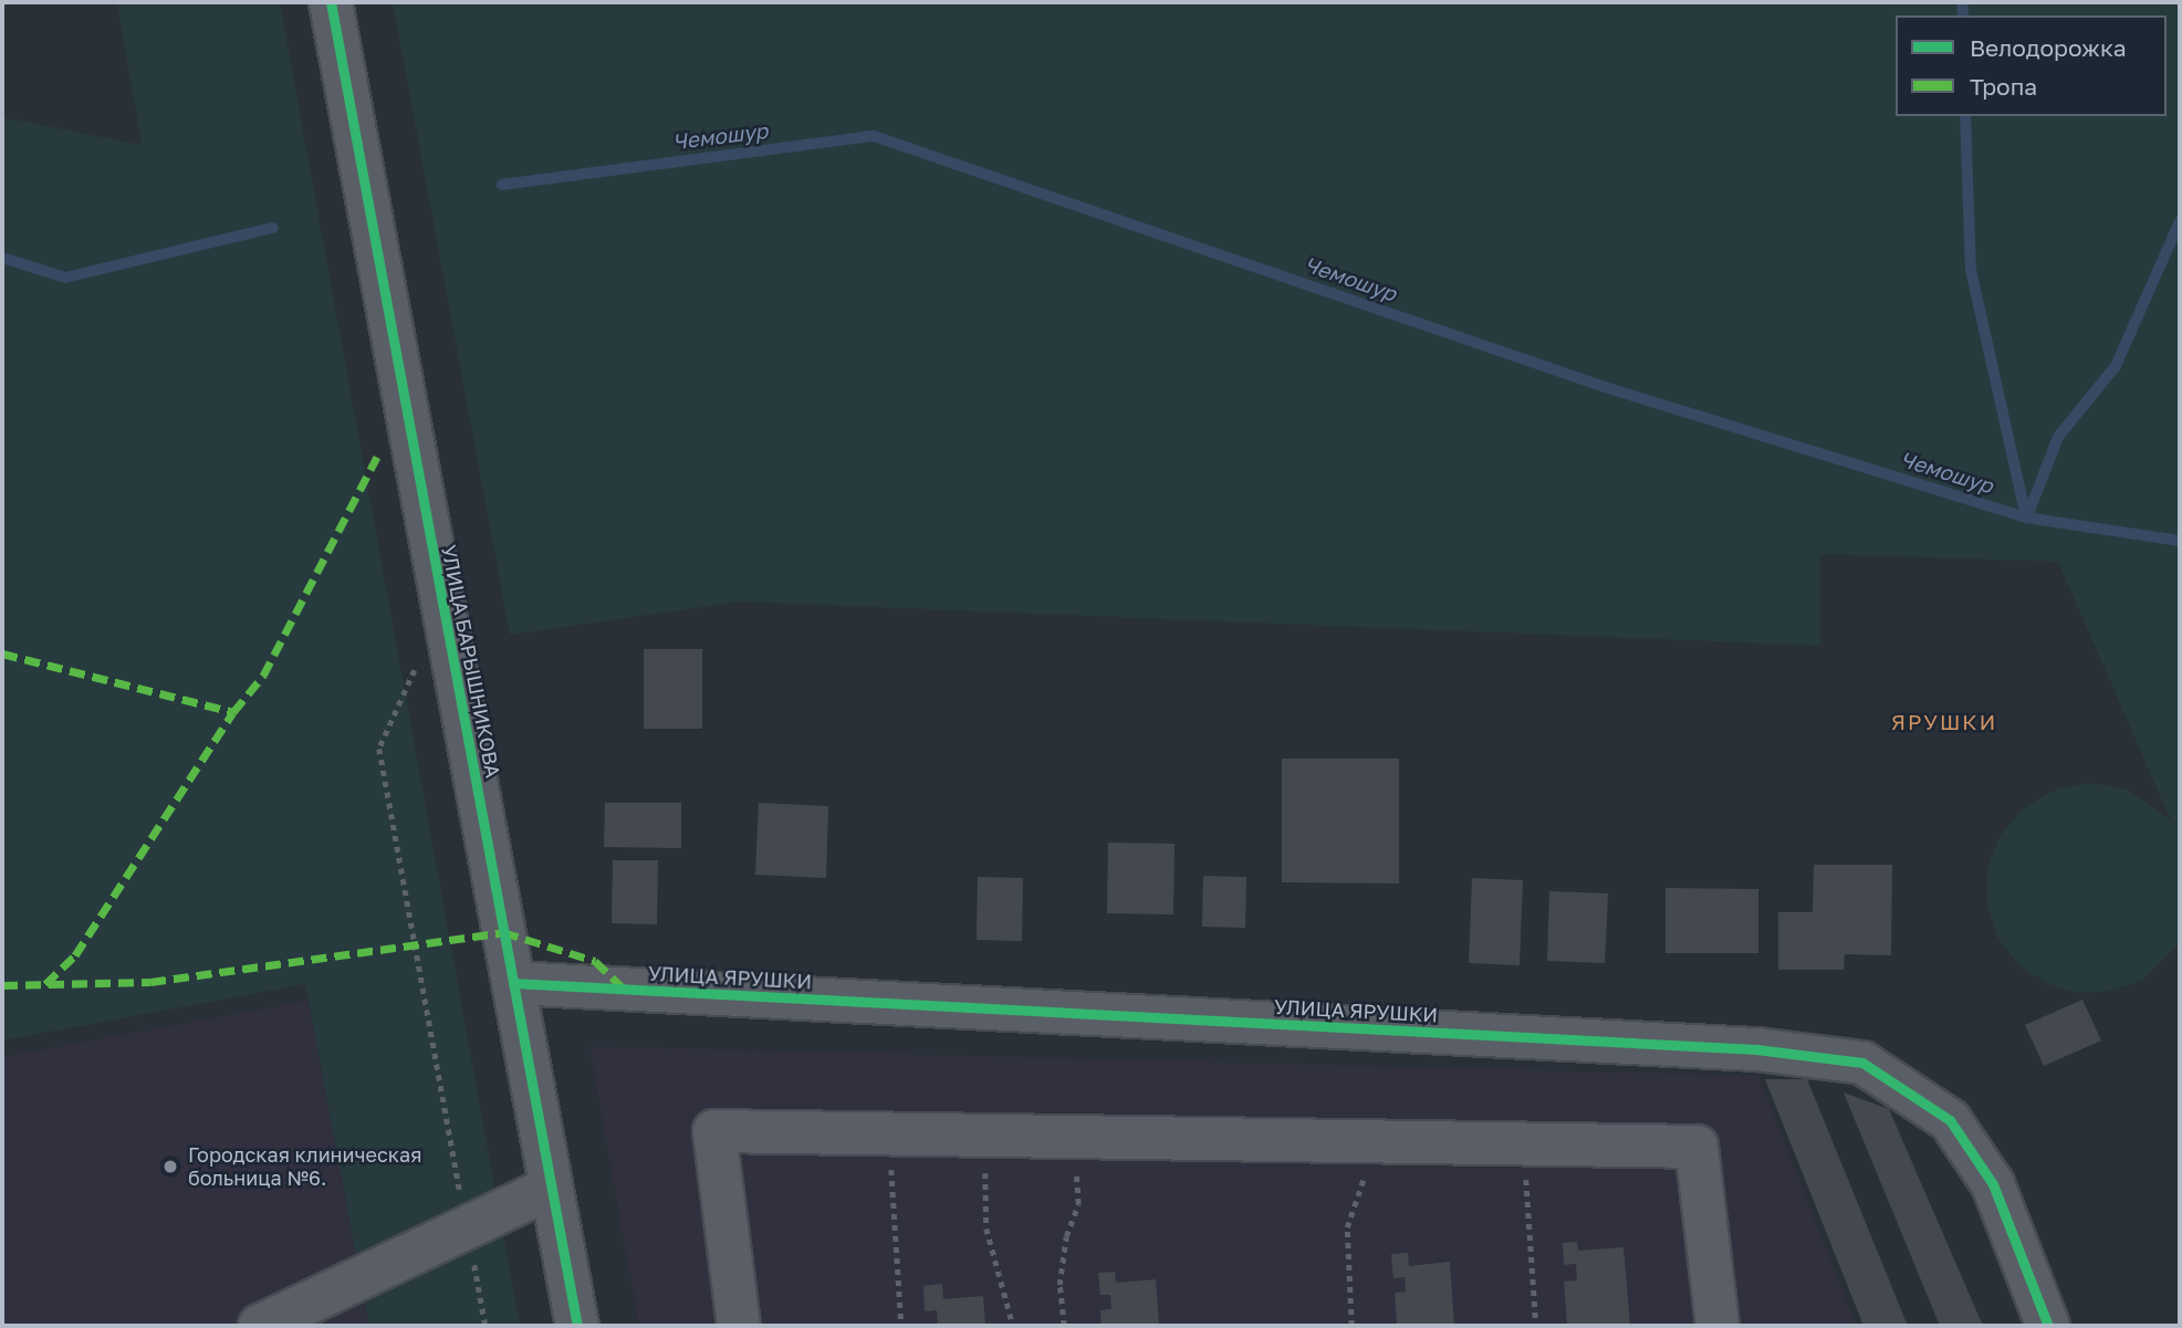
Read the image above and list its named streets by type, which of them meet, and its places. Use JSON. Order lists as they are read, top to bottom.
{
  "streets": {
    "street": ["УЛИЦА БАРЫШНИКОВА", "УЛИЦА ЯРУШКИ"]
  },
  "crossings": [
    ["УЛИЦА БАРЫШНИКОВА", "УЛИЦА ЯРУШКИ"]
  ],
  "districts": ["ЯРУШКИ"],
  "water": ["Чемошур"],
  "places": ["Городская клиническая больница №6."],
  "legend": ["Велодорожка", "Тропа"]
}
